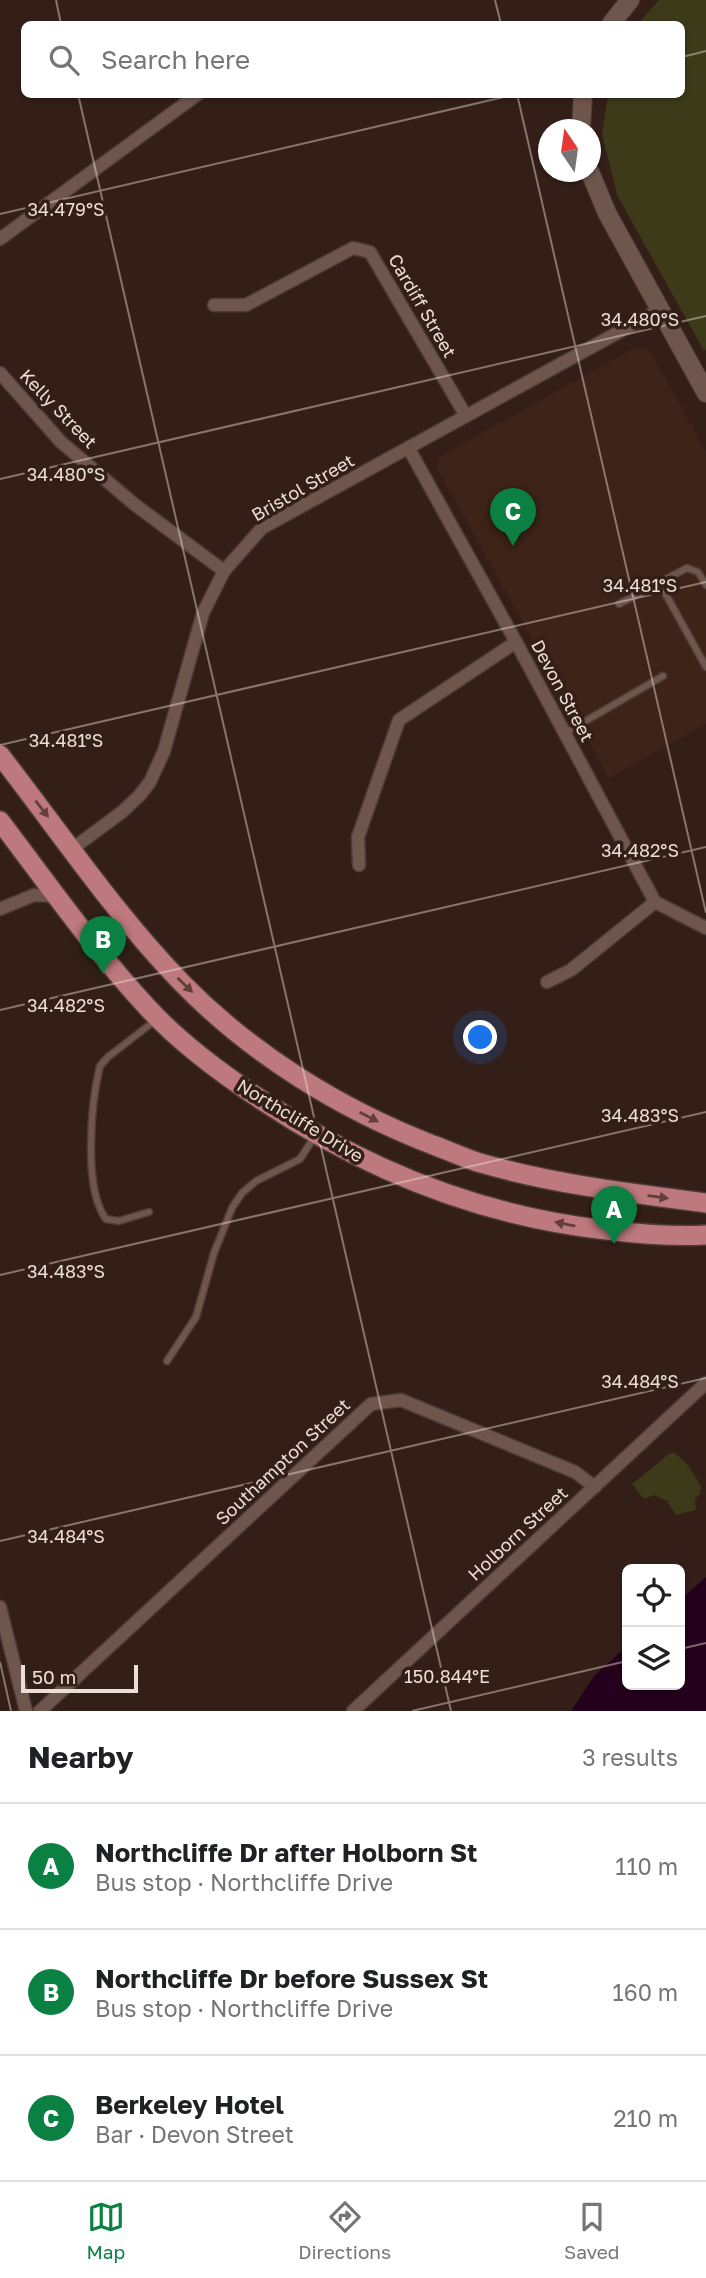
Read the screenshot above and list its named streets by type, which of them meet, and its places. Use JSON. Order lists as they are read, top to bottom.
{
  "streets": {
    "main road": ["Northcliffe Drive"],
    "street": [
      "Cardiff Street",
      "Kelly Street",
      "Bristol Street",
      "Devon Street",
      "Southampton Street",
      "Holborn Street"
    ]
  },
  "crossings": [
    ["Cardiff Street", "Bristol Street"],
    ["Kelly Street", "Bristol Street"],
    ["Bristol Street", "Devon Street"],
    ["Bristol Street", "Northcliffe Drive"],
    ["Southampton Street", "Holborn Street"]
  ],
  "scale_bar": "50 m",
  "north": "top",
  "page": {
    "search": "Search here",
    "pins": ["C", "B", "A"],
    "scale": "50 m",
    "heading": ["Nearby", "3 results"],
    "list": [
      {
        "mark": "A",
        "name": "Northcliffe Dr after Holborn St",
        "note": "Bus stop · Northcliffe Drive",
        "value": "110 m"
      },
      {
        "mark": "B",
        "name": "Northcliffe Dr before Sussex St",
        "note": "Bus stop · Northcliffe Drive",
        "value": "160 m"
      },
      {
        "mark": "C",
        "name": "Berkeley Hotel",
        "note": "Bar · Devon Street",
        "value": "210 m"
      }
    ],
    "nav": ["Map", "Directions", "Saved"]
  },
  "coordinates": [
    "34.479°S",
    "34.480°S",
    "34.481°S",
    "34.482°S",
    "34.483°S",
    "34.484°S",
    "150.844°E"
  ]
}
